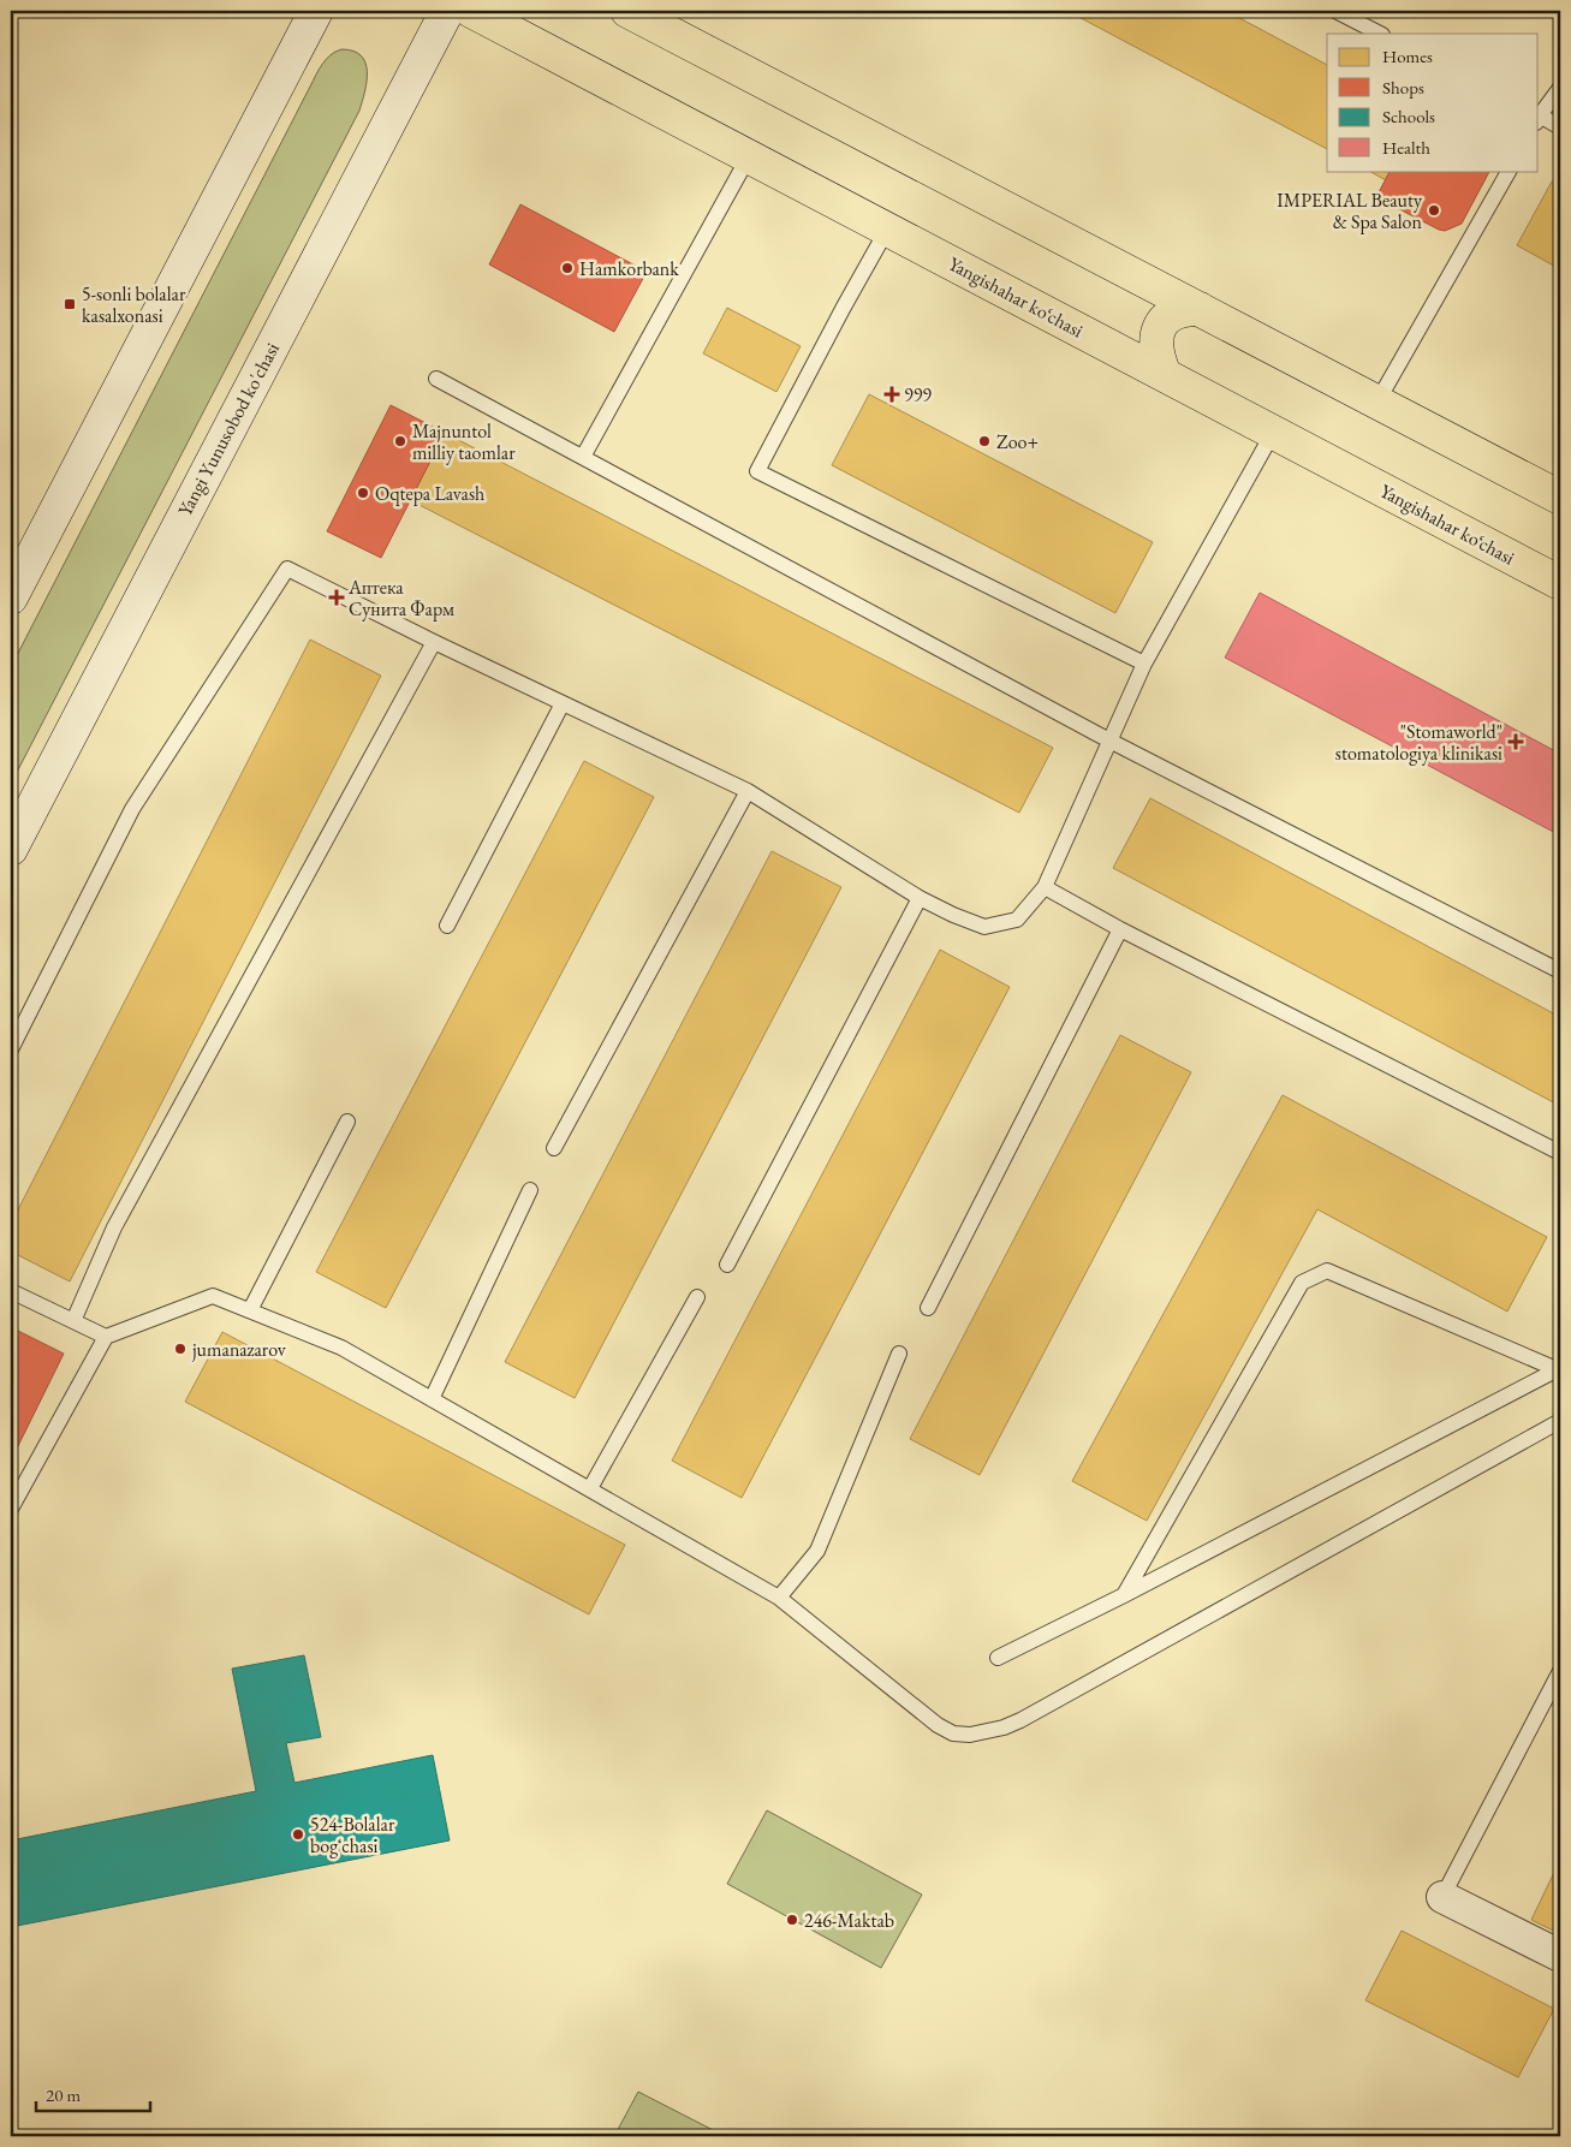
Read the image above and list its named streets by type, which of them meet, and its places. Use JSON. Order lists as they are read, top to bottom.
{
  "streets": {
    "main road": ["Yangishahar ko‘chasi", "Yangi Yunusobod ko'chasi"]
  },
  "places": {
    "other": [
      "IMPERIAL Beauty & Spa Salon",
      "Hamkorbank",
      "Majnuntol milliy taomlar",
      "Zoo+",
      "Oqtepa Lavash",
      "jumanazarov",
      "524-Bolalar bogʻchasi",
      "246-Maktab"
    ],
    "transit": ["5-sonli bolalar kasalxonasi"],
    "health": ["999", "Аптека Сунита Фарм", "\"Stomaworld\" stomatologiya klinikasi"]
  },
  "legend": [
    "Homes",
    "Shops",
    "Schools",
    "Health"
  ],
  "scale_bar": "20 m"
}
